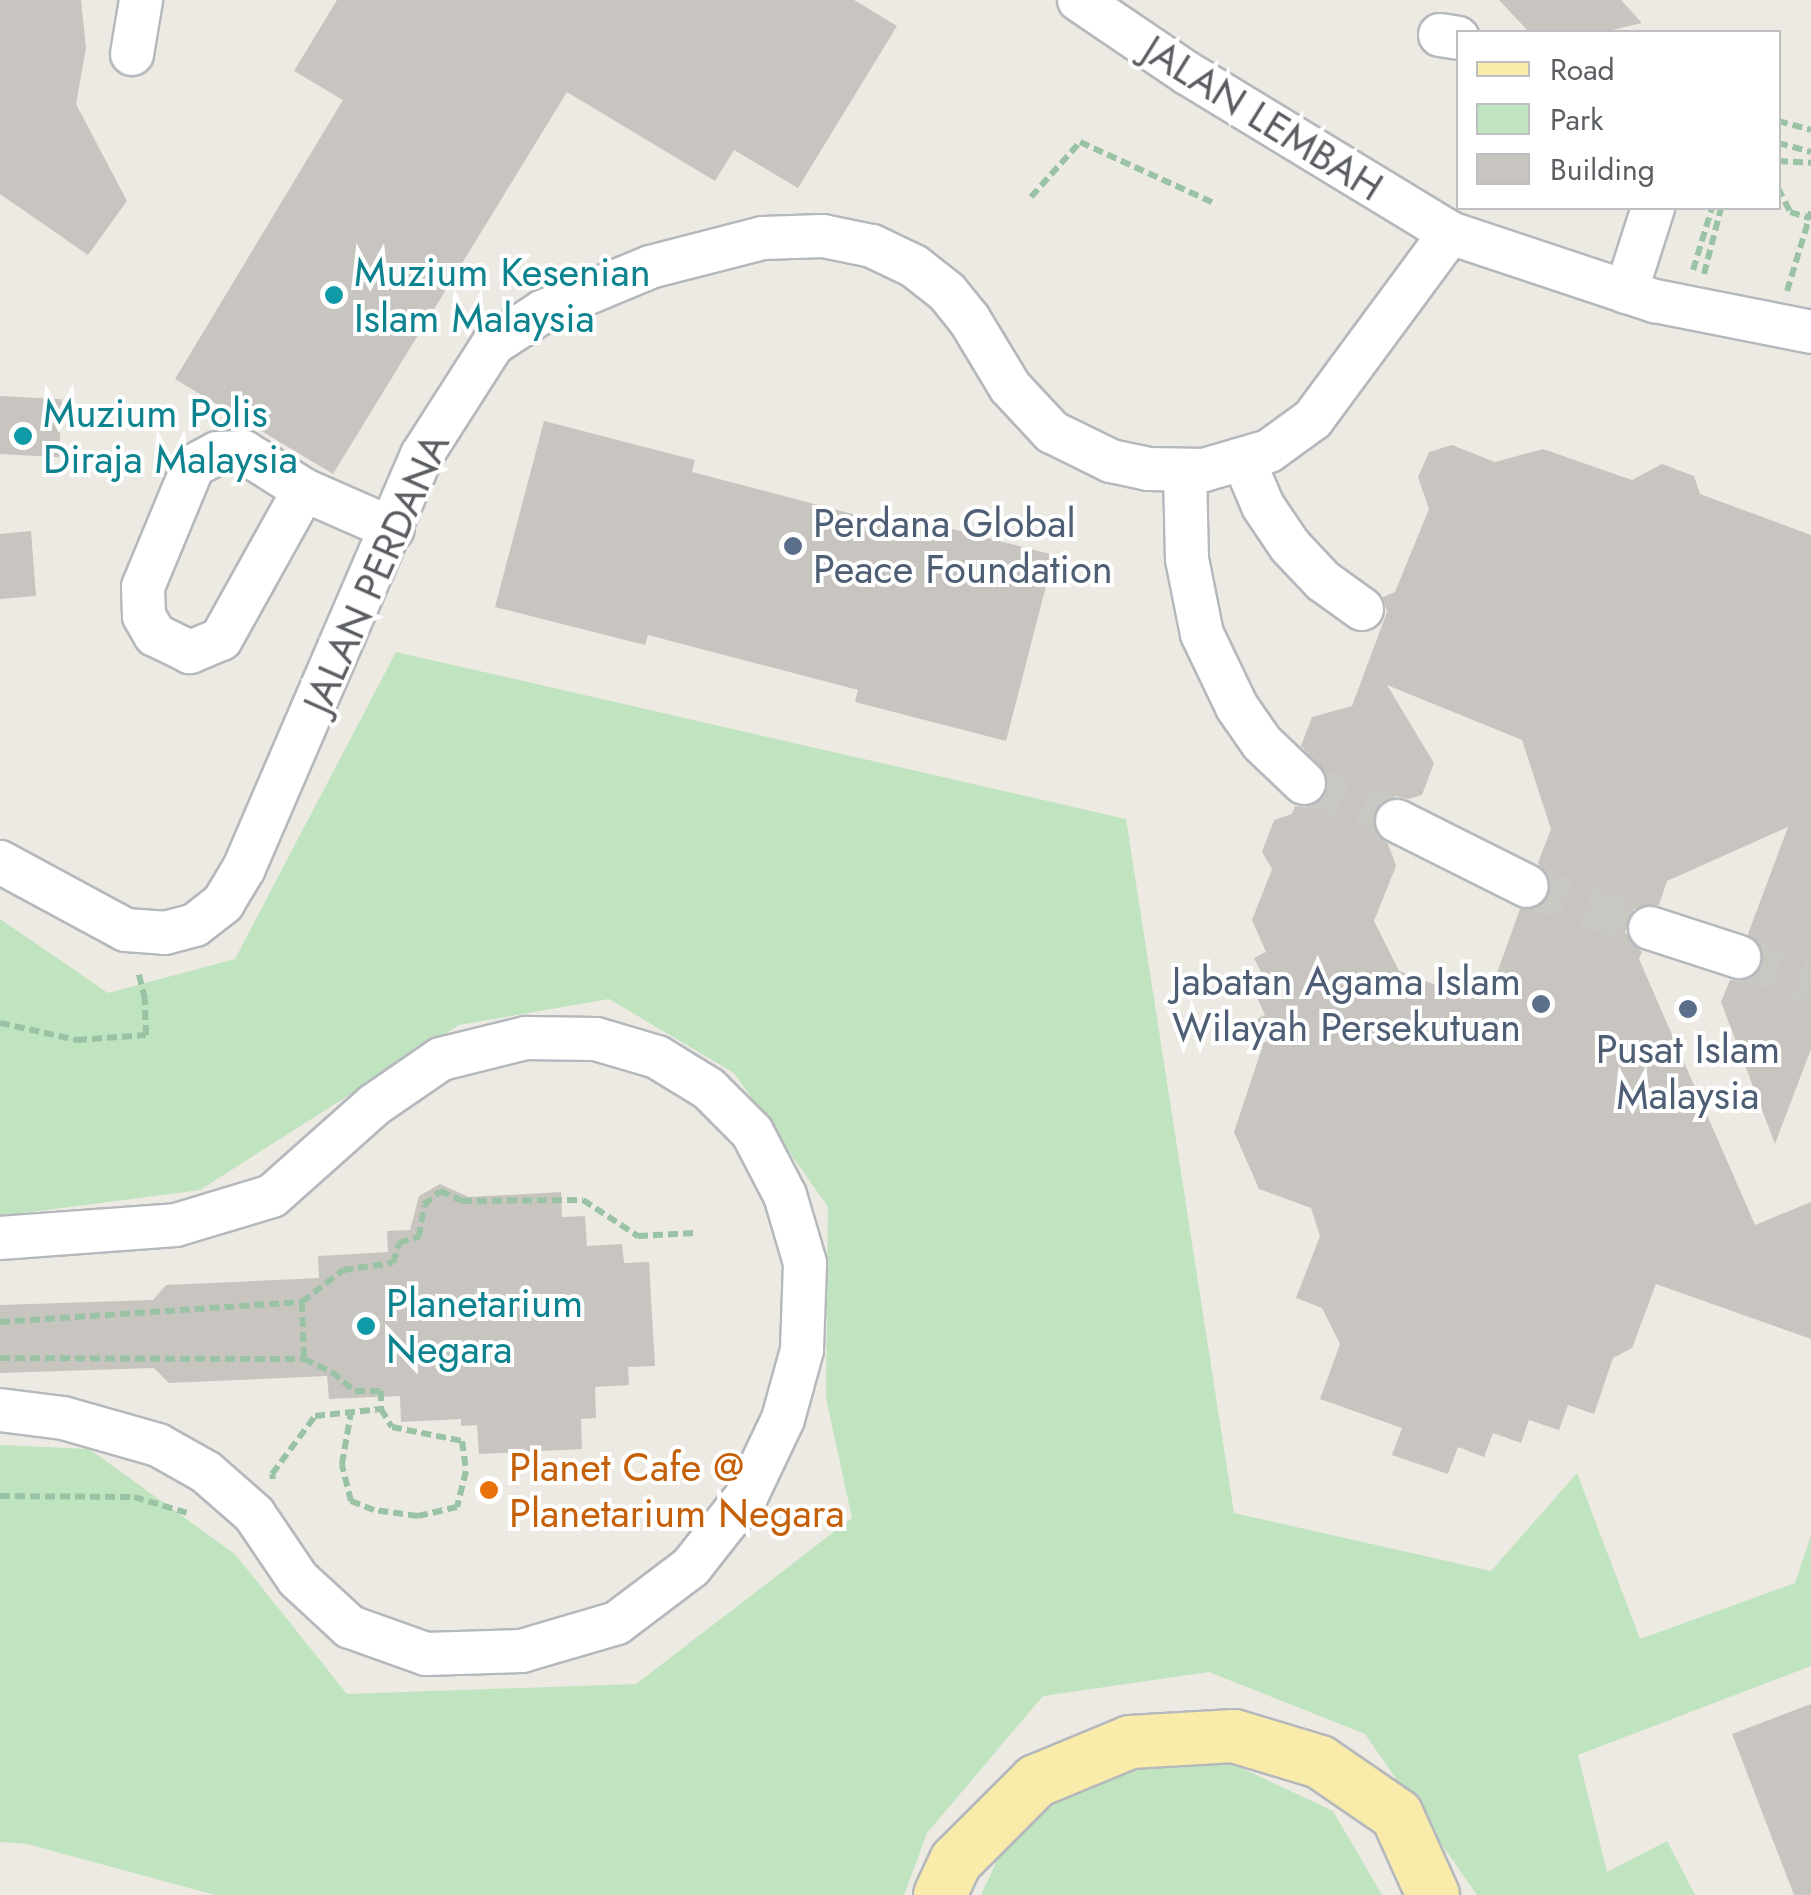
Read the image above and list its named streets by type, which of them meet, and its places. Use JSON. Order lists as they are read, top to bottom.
{
  "streets": {
    "street": ["JALAN LEMBAH", "JALAN PERDANA"]
  },
  "crossings": [
    ["JALAN LEMBAH", "JALAN PERDANA"]
  ],
  "places": [
    "Muzium Kesenian Islam Malaysia",
    "Muzium Polis Diraja Malaysia",
    "Perdana Global Peace Foundation",
    "Jabatan Agama Islam Wilayah Persekutuan",
    "Pusat Islam Malaysia",
    "Planetarium Negara",
    "Planet Cafe @ Planetarium Negara"
  ],
  "legend": ["Road", "Park", "Building"]
}
